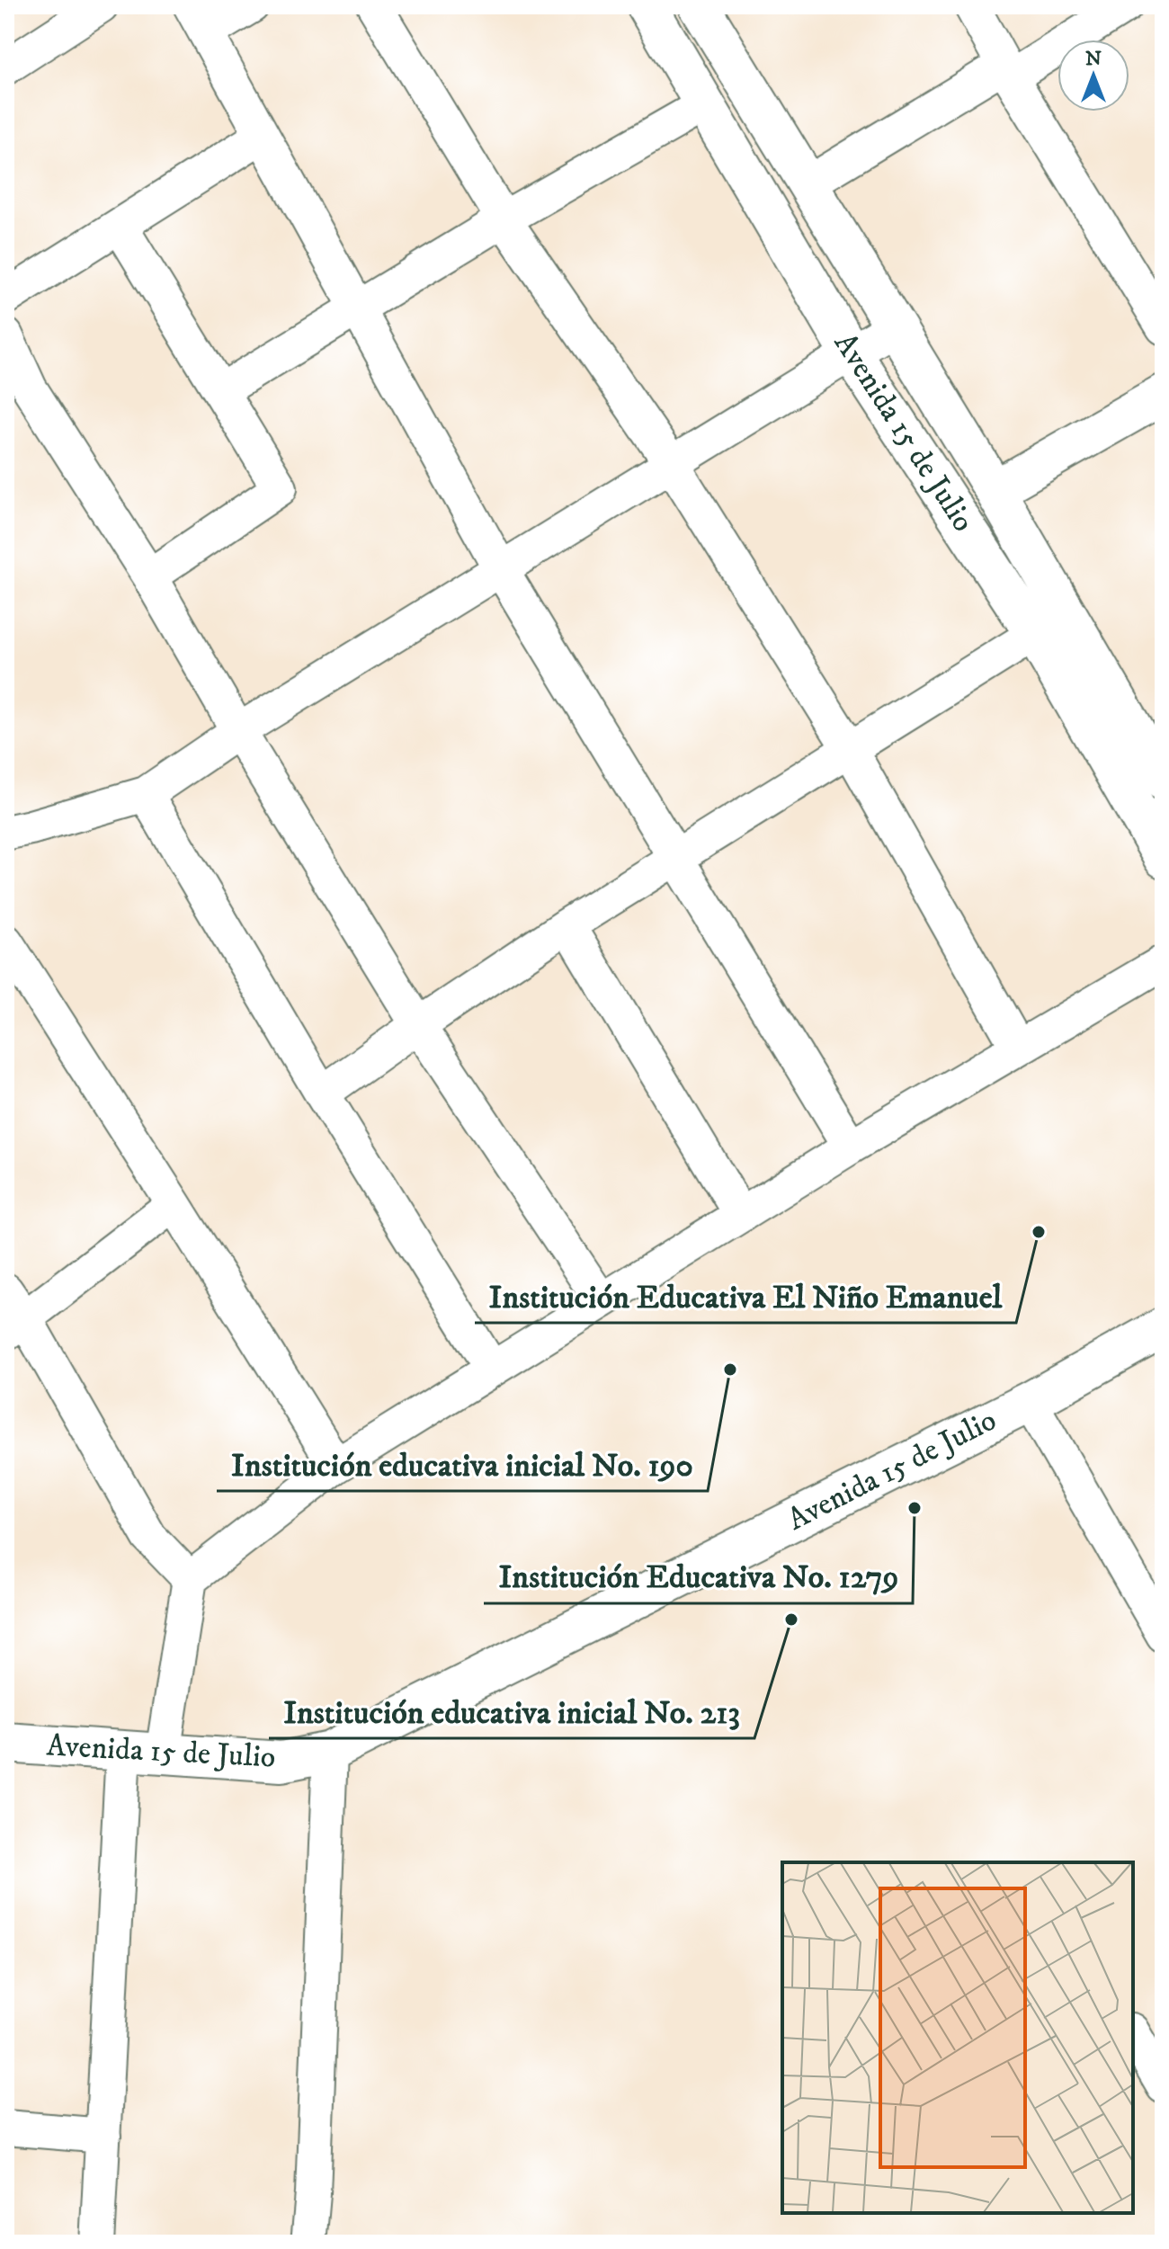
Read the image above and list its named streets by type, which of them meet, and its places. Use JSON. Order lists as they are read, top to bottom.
{
  "streets": {
    "street": ["Avenida 15 de Julio"]
  },
  "places": [
    "Institución Educativa El Niño Emanuel",
    "Institución educativa inicial No. 190",
    "Institución Educativa No. 1279",
    "Institución educativa inicial No. 213"
  ],
  "north": "top"
}
